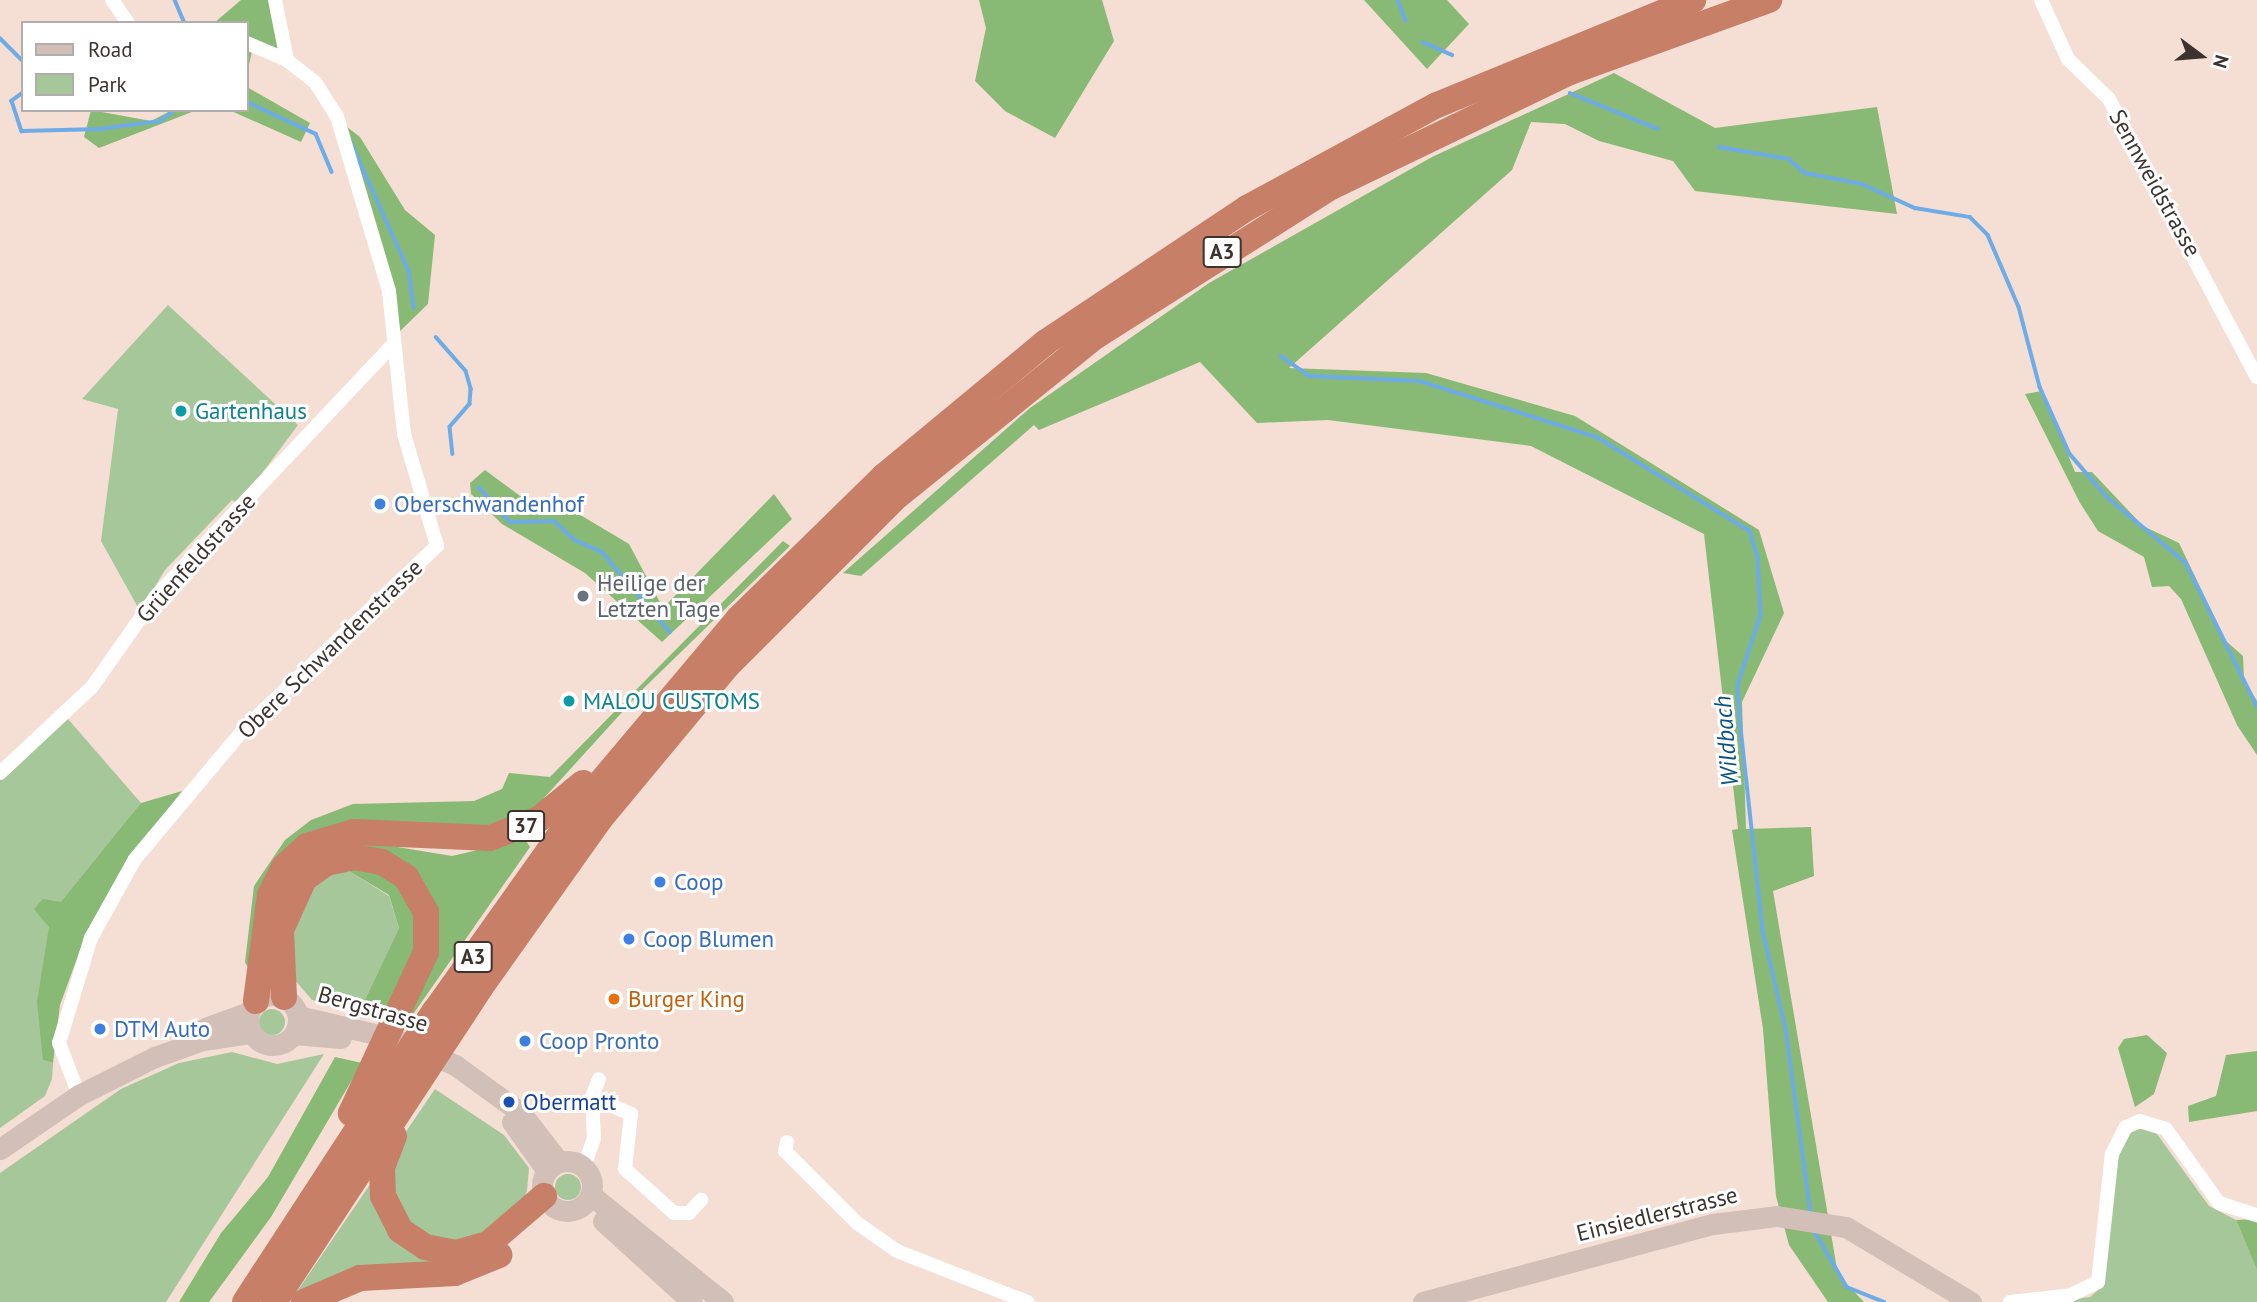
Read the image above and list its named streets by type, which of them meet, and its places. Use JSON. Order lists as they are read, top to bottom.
{
  "streets": {
    "highway": ["A3", "37"],
    "main road": ["Bergstrasse", "Einsiedlerstrasse"],
    "street": ["Sennweidstrasse", "Grüenfeldstrasse", "Obere Schwandenstrasse"]
  },
  "crossings": [
    ["A3", "37"],
    ["Grüenfeldstrasse", "Obere Schwandenstrasse"],
    ["Obere Schwandenstrasse", "Bergstrasse"],
    ["37", "Bergstrasse"]
  ],
  "water": ["Wildbach"],
  "places": [
    "Gartenhaus",
    "Oberschwandenhof",
    "Heilige der Letzten Tage",
    "MALOU CUSTOMS",
    "Coop",
    "Coop Blumen",
    "Burger King",
    "DTM Auto",
    "Coop Pronto",
    "Obermatt"
  ],
  "legend": ["Road", "Park"],
  "north": "right"
}
